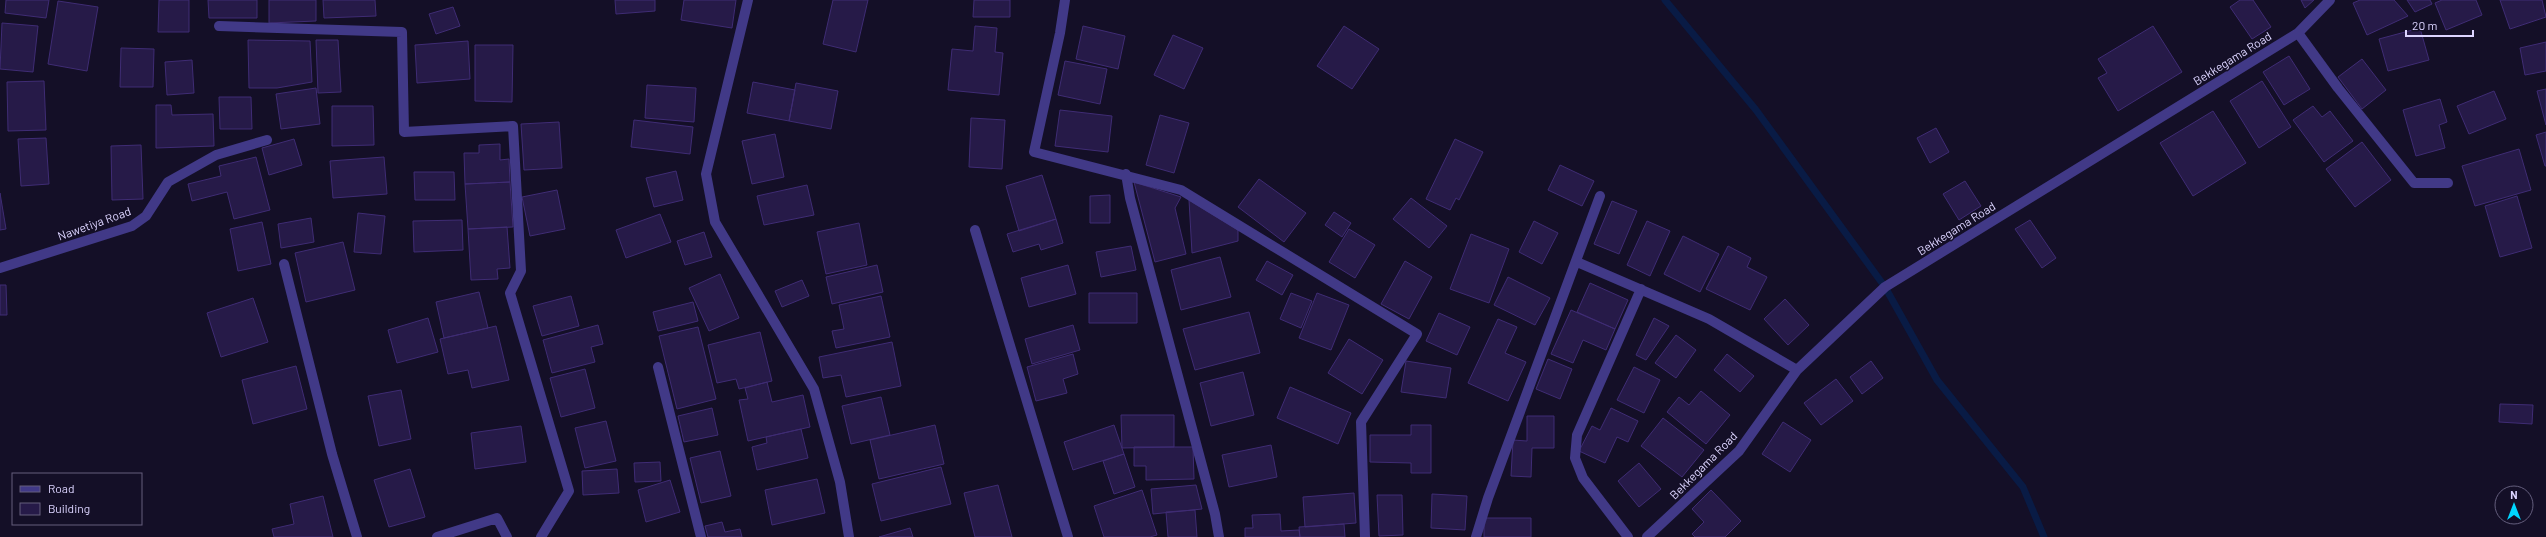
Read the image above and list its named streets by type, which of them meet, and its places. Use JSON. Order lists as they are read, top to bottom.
{
  "streets": {
    "street": ["Bekkegama Road", "Nawetiya Road"]
  },
  "legend": ["Road", "Building"],
  "scale_bar": "20 m",
  "north": "top"
}
